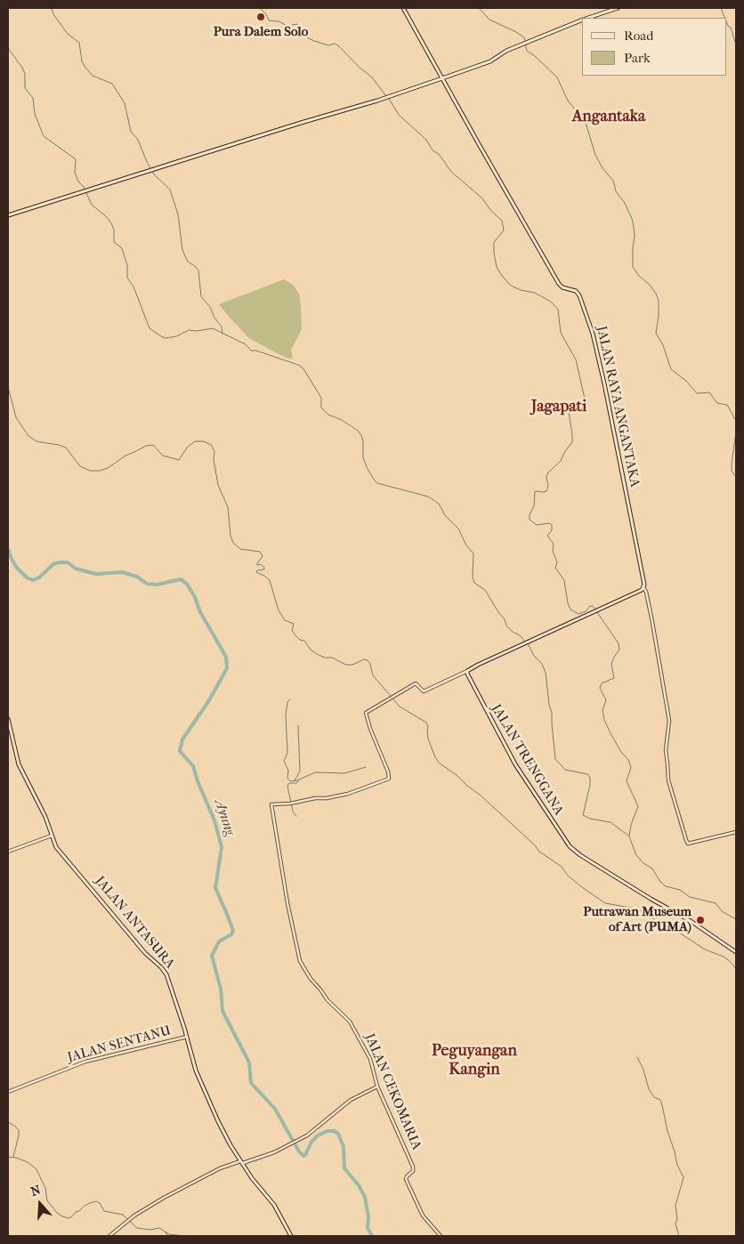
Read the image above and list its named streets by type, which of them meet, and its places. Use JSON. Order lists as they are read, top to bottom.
{
  "streets": {
    "main road": ["JALAN RAYA ANGANTAKA", "JALAN TRENGGANA", "JALAN ANTASURA"],
    "street": ["JALAN SENTANU", "JALAN CEKOMARIA"]
  },
  "crossings": [
    ["JALAN TRENGGANA", "JALAN CEKOMARIA"],
    ["JALAN ANTASURA", "JALAN SENTANU"]
  ],
  "districts": ["Angantaka", "Jagapati", "Peguyangan Kangin"],
  "water": ["Ayung"],
  "places": ["Pura Dalem Solo", "Putrawan Museum of Art (PUMA)"],
  "legend": ["Road", "Park"],
  "north": "top"
}
